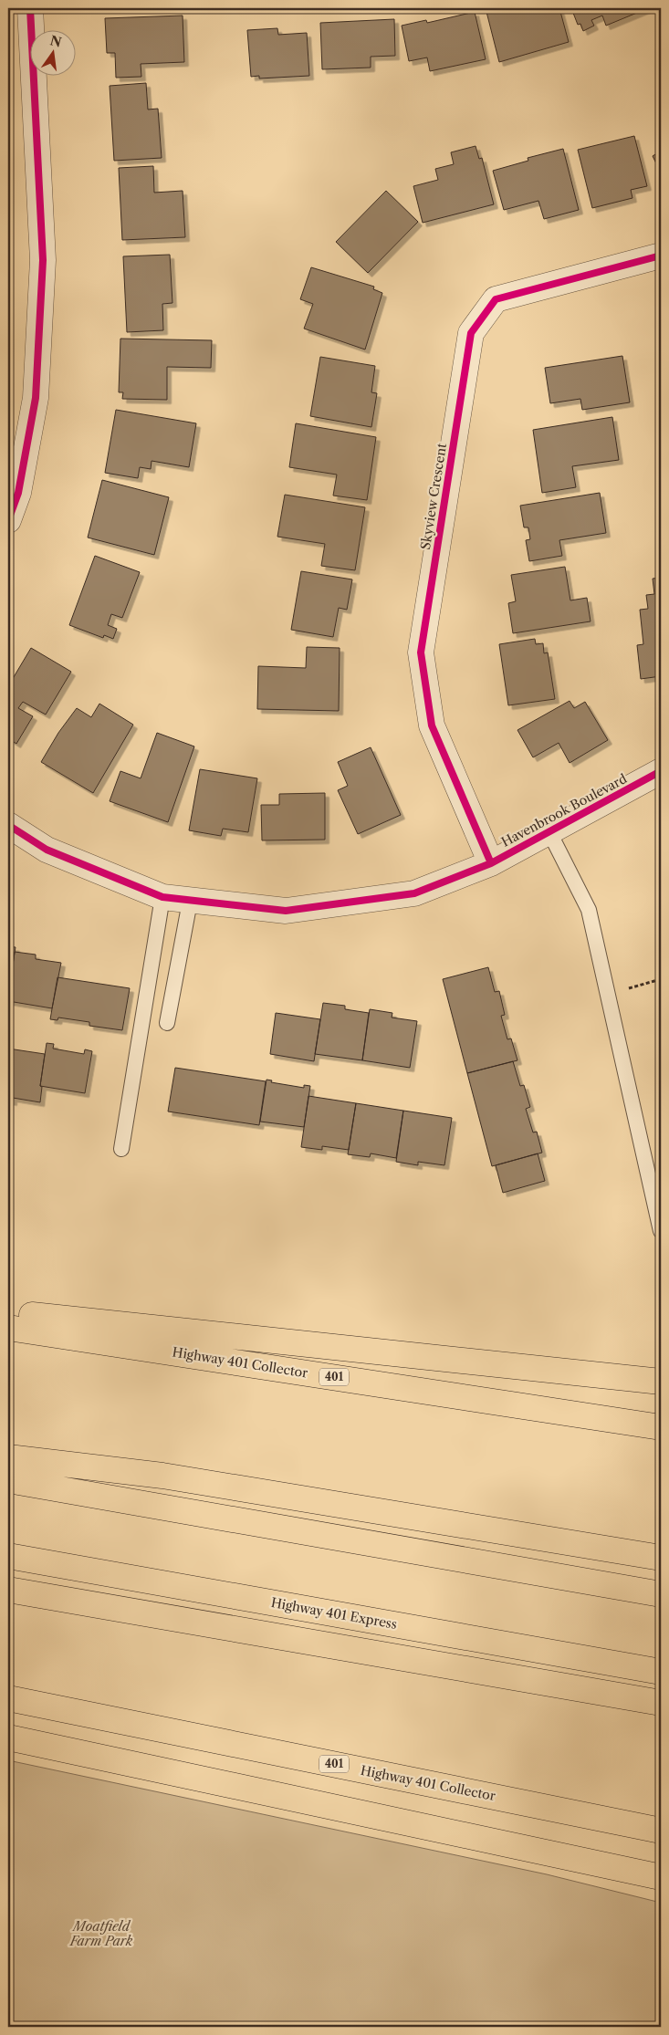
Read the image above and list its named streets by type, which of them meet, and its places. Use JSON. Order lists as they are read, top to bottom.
{
  "streets": {
    "highway": ["Highway 401 Collector", "401", "Highway 401 Express"],
    "street": ["Skyview Crescent", "Havenbrook Boulevard"]
  },
  "crossings": [
    ["Skyview Crescent", "Havenbrook Boulevard"]
  ],
  "parks": ["Moatfield Farm Park"],
  "north": "top"
}
